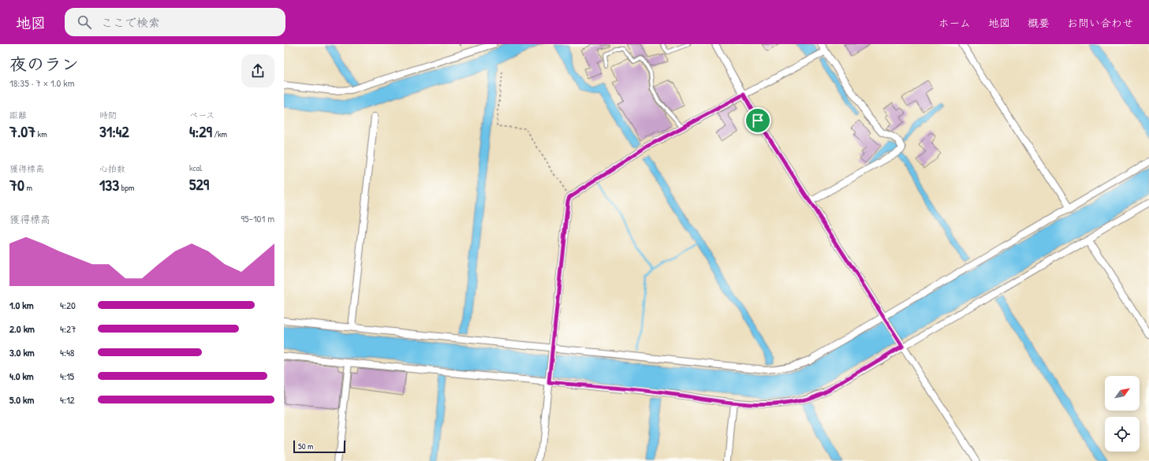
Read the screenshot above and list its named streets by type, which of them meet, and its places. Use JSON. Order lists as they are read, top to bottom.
{
  "scale_bar": "50 m",
  "north": "top right",
  "page": {
    "header": "地図",
    "search": "ここで検索",
    "nav": [
      "ホーム",
      "地図",
      "概要",
      "お問い合わせ"
    ],
    "heading": ["夜のラン", "18:35 · 7 × 1.0 km"],
    "stats": [
      ["距離", "7.07 km"],
      ["時間", "31:42"],
      ["ペース", "4:29 /km"],
      ["獲得標高", "70 m"],
      ["心拍数", "133 bpm"],
      ["kcal", "529"]
    ],
    "chart": ["獲得標高", "95–101 m"],
    "list": [
      {
        "name": "1.0 km",
        "note": "4:20"
      },
      {
        "name": "2.0 km",
        "note": "4:27"
      },
      {
        "name": "3.0 km",
        "note": "4:48"
      },
      {
        "name": "4.0 km",
        "note": "4:15"
      },
      {
        "name": "5.0 km",
        "note": "4:12"
      }
    ],
    "scale": "50 m"
  }
}
